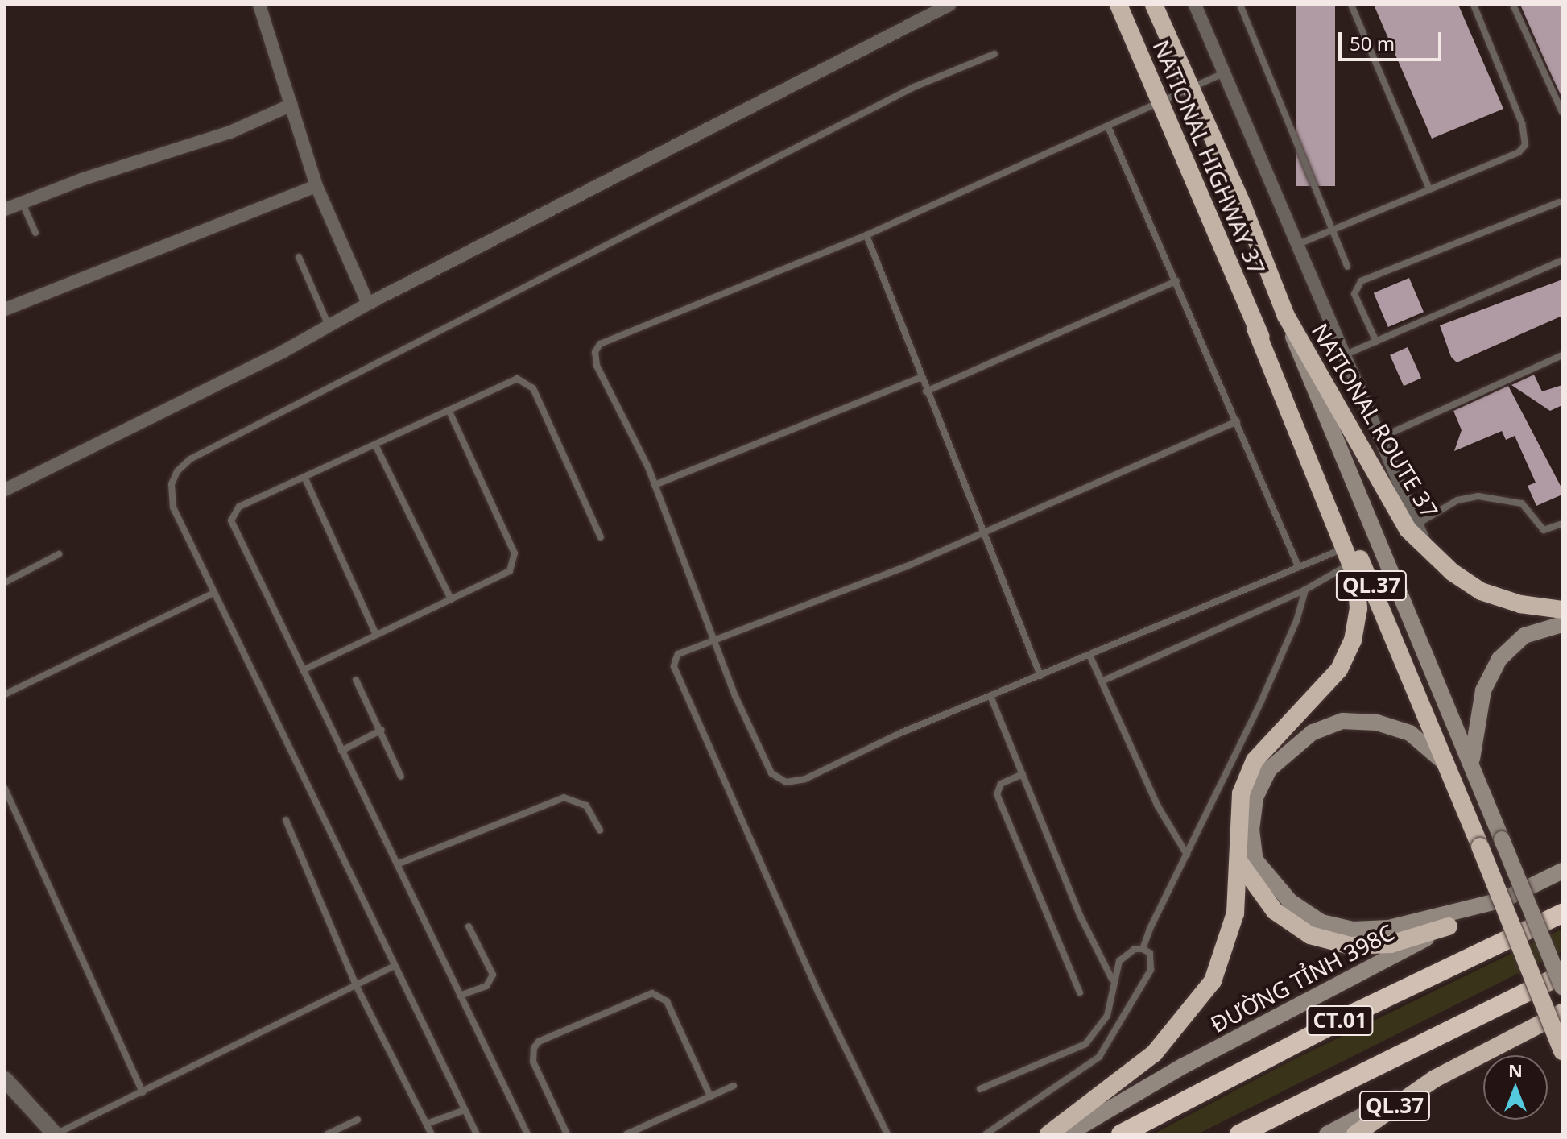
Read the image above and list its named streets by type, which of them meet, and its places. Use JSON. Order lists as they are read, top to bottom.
{
  "streets": {
    "highway": [
      "NATIONAL HIGHWAY 37",
      "NATIONAL ROUTE 37",
      "QL.37",
      "CT.01"
    ],
    "main road": ["ĐƯỜNG TỈNH 398C"]
  },
  "crossings": [
    ["NATIONAL HIGHWAY 37", "NATIONAL ROUTE 37"],
    ["NATIONAL HIGHWAY 37", "QL.37"]
  ],
  "scale_bar": "50 m",
  "north": "top"
}
